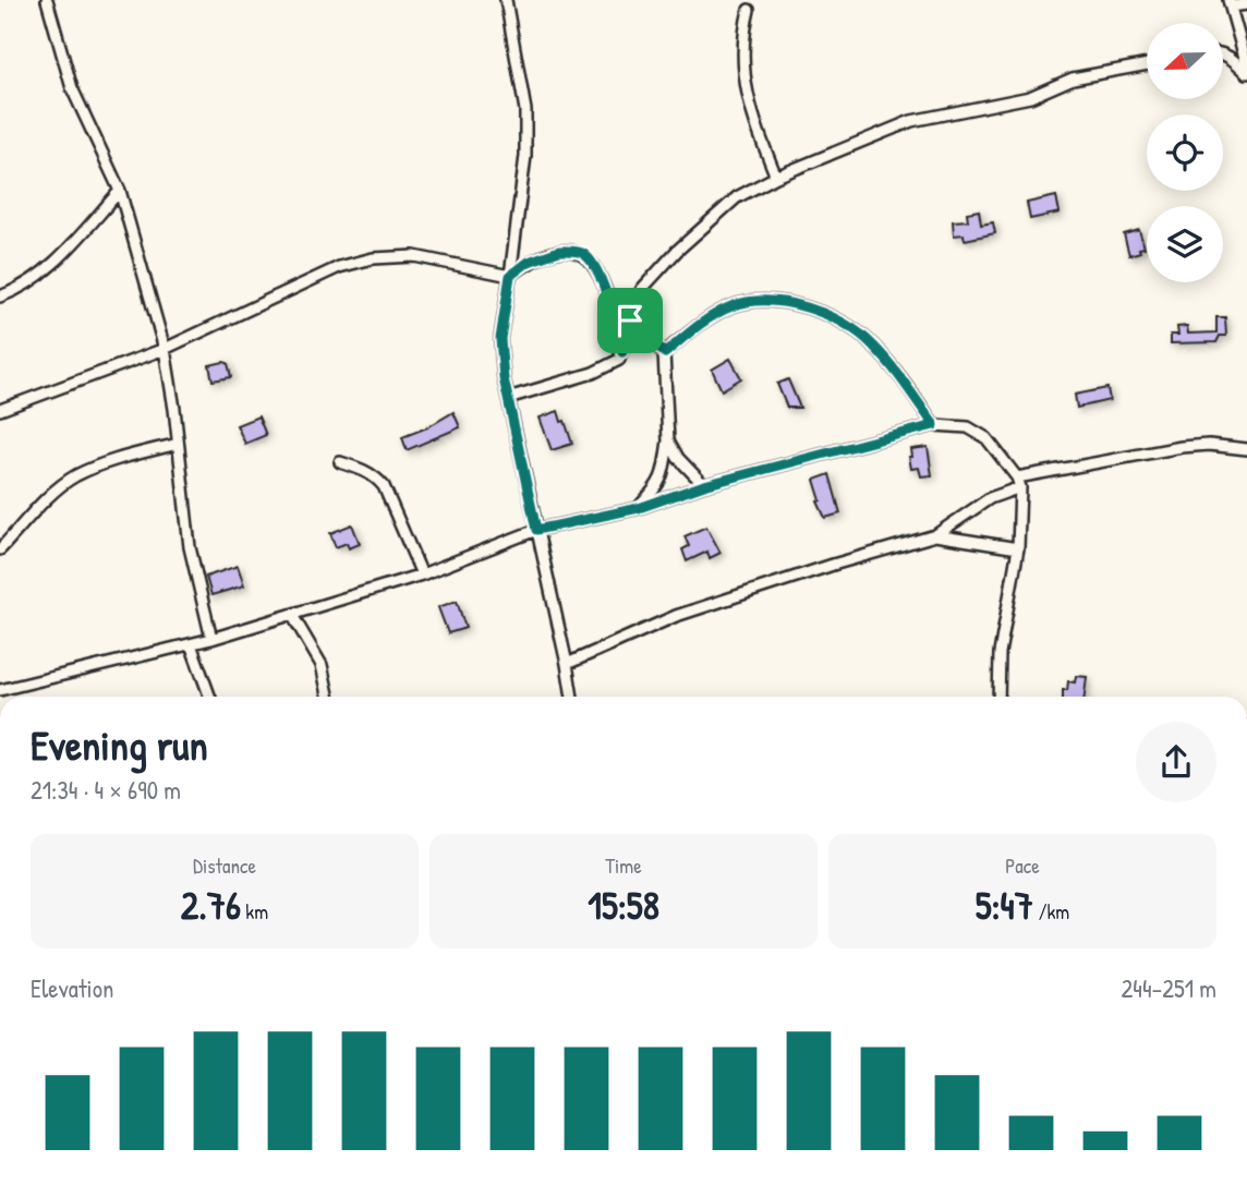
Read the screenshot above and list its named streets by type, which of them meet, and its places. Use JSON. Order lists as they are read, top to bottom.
{
  "north": "left",
  "page": {
    "heading": ["Evening run", "21:34 · 4 × 690 m"],
    "stats": [
      ["Distance", "2.76 km"],
      ["Time", "15:58"],
      ["Pace", "5:47 /km"]
    ],
    "chart": ["Elevation", "244–251 m"]
  }
}
